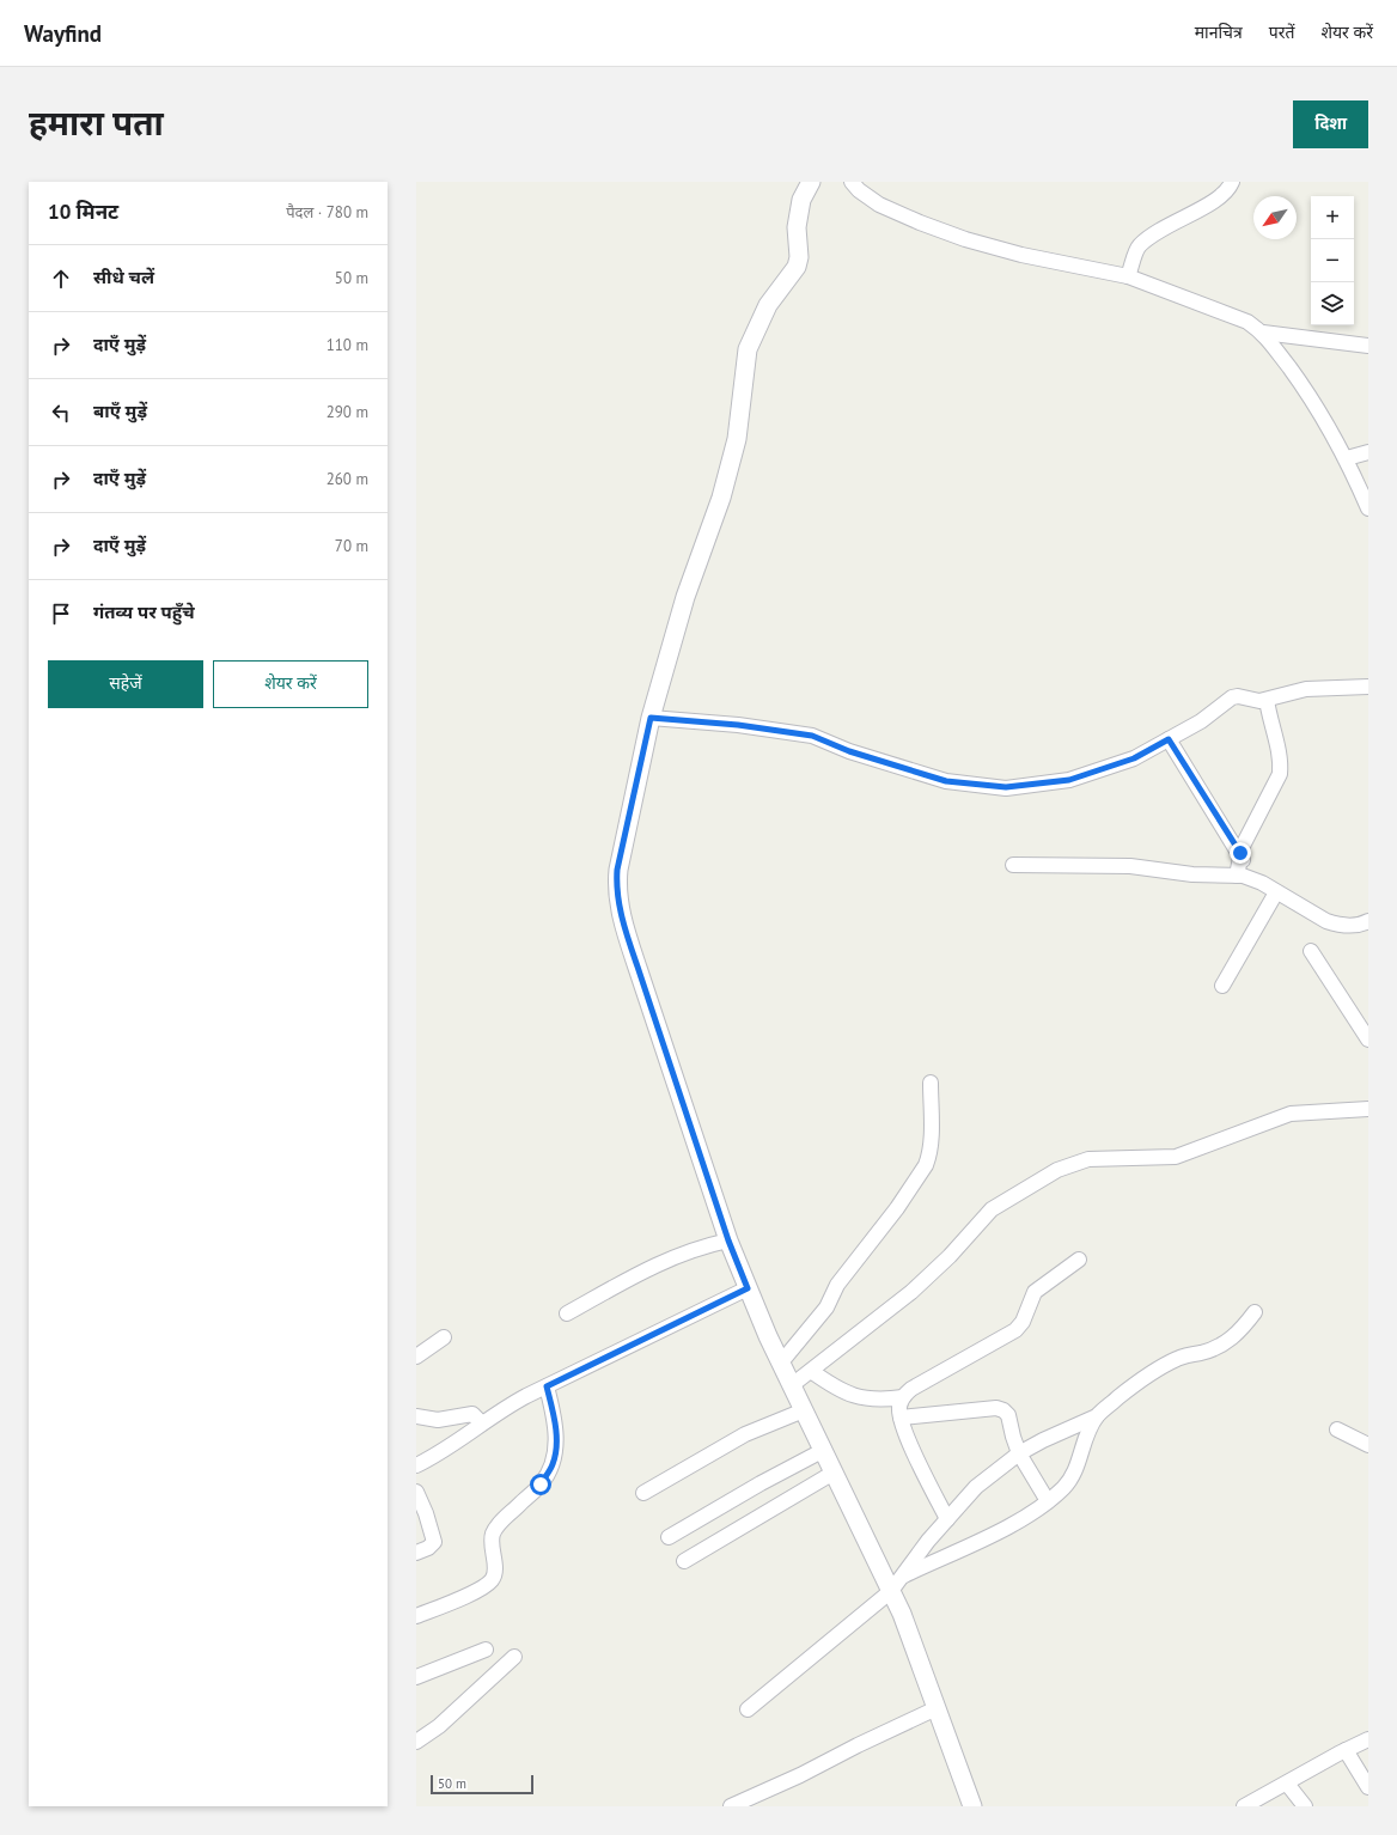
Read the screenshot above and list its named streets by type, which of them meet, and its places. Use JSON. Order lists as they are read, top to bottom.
{
  "scale_bar": "50 m",
  "north": "bottom left",
  "page": {
    "header": "Wayfind",
    "nav": ["मानचित्र", "परतें", "शेयर करें"],
    "title": "हमारा पता",
    "buttons": [
      "दिशा",
      ["सहेजें", "शेयर करें"]
    ],
    "heading": ["10 मिनट", "पैदल · 780 m"],
    "map_buttons": ["+", "−"],
    "list": [
      ["सीधे चलें", "50 m"],
      ["दाएँ मुड़ें", "110 m"],
      ["बाएँ मुड़ें", "290 m"],
      ["दाएँ मुड़ें", "260 m"],
      ["दाएँ मुड़ें", "70 m"],
      "गंतव्य पर पहुँचे"
    ],
    "scale": "50 m"
  }
}
